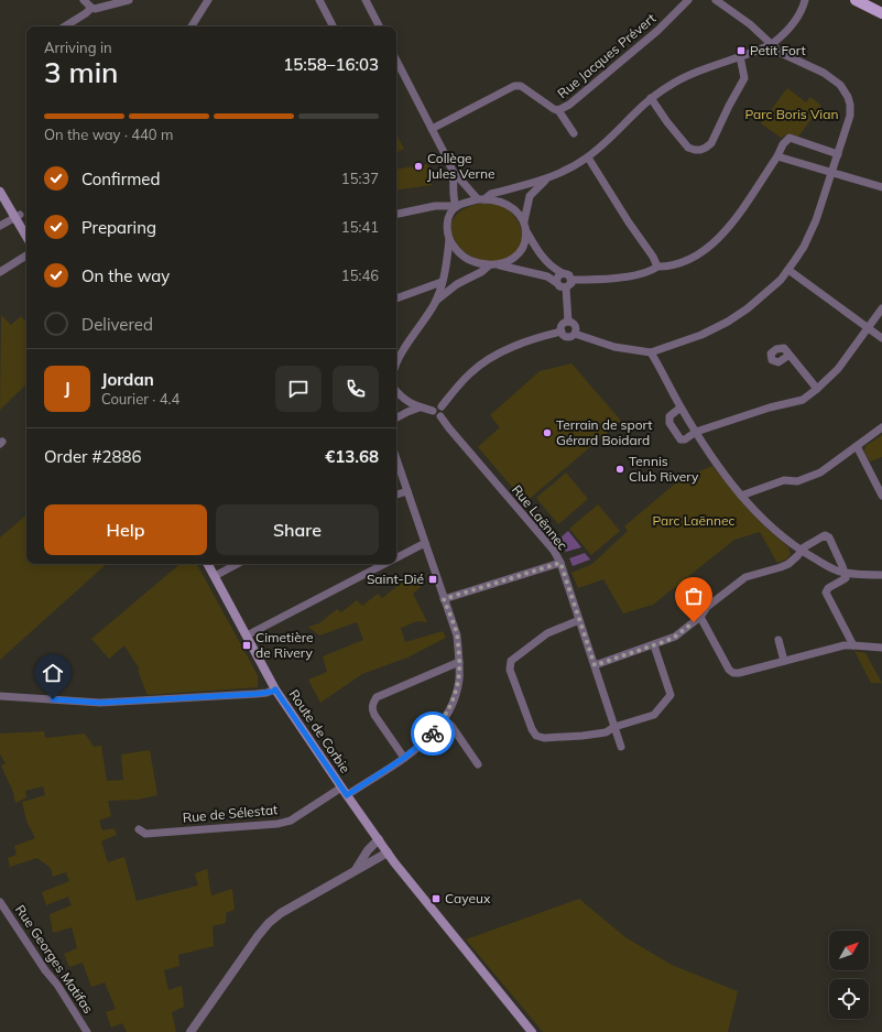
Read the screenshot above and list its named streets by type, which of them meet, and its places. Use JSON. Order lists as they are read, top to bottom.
{
  "streets": {
    "main road": ["Route de Corbie"],
    "street": [
      "Rue Jacques Prévert",
      "Rue Laënnec",
      "Rue de Sélestat",
      "Rue Georges Matifas"
    ]
  },
  "crossings": [
    ["Route de Corbie", "Rue de Sélestat"]
  ],
  "parks": ["Parc Boris Vian", "Parc Laënnec"],
  "places": {
    "transit": [
      "Petit Fort",
      "Saint-Dié",
      "Cimetière de Rivery",
      "Cayeux"
    ],
    "other": ["Collège Jules Verne", "Terrain de sport Gérard Boidard", "Tennis Club Rivery"]
  },
  "north": "top right",
  "page": {
    "heading": ["3 min", "Arriving in", "15:58–16:03"],
    "panel": [
      "Jordan",
      "Courier · 4.4",
      "Order #2886",
      "€13.68"
    ],
    "bar": "On the way · 440 m",
    "list": [
      ["Confirmed", "15:37"],
      ["Preparing", "15:41"],
      ["On the way", "15:46"],
      "Delivered"
    ],
    "round": "J",
    "buttons": ["Help", "Share"]
  }
}
